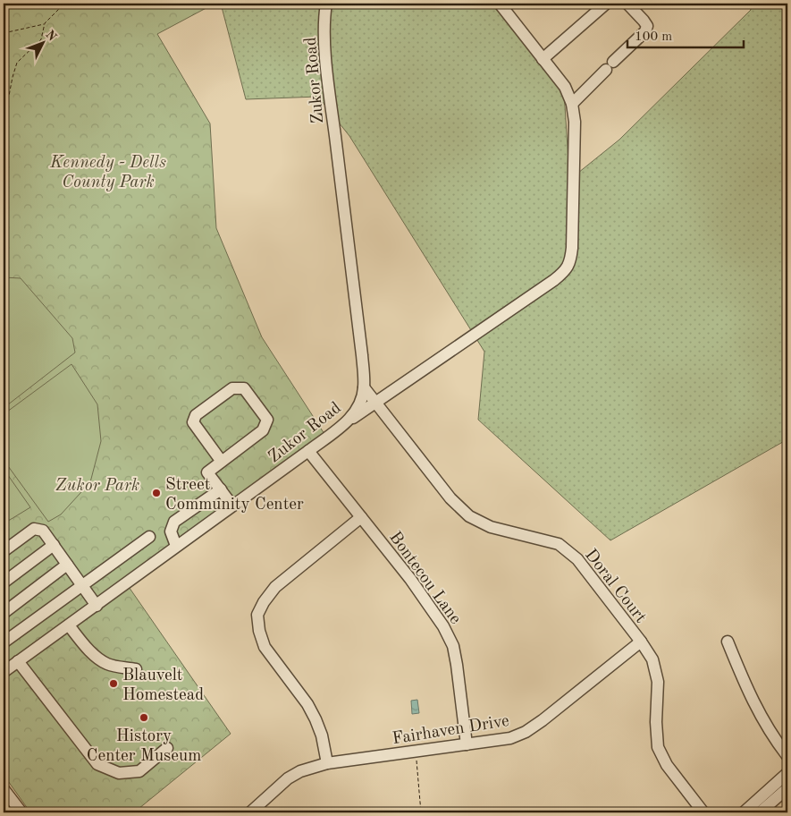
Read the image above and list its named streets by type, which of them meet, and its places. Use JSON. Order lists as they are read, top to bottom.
{
  "streets": {
    "street": [
      "Zukor Road",
      "Bontecou Lane",
      "Doral Court",
      "Fairhaven Drive"
    ]
  },
  "crossings": [
    ["Zukor Road", "Bontecou Lane"],
    ["Zukor Road", "Doral Court"],
    ["Bontecou Lane", "Fairhaven Drive"],
    ["Doral Court", "Fairhaven Drive"]
  ],
  "parks": ["Kennedy - Dells County Park", "Zukor Park"],
  "places": ["Street Community Center", "Blauvelt Homestead", "History Center Museum"],
  "scale_bar": "100 m",
  "north": "top right"
}
